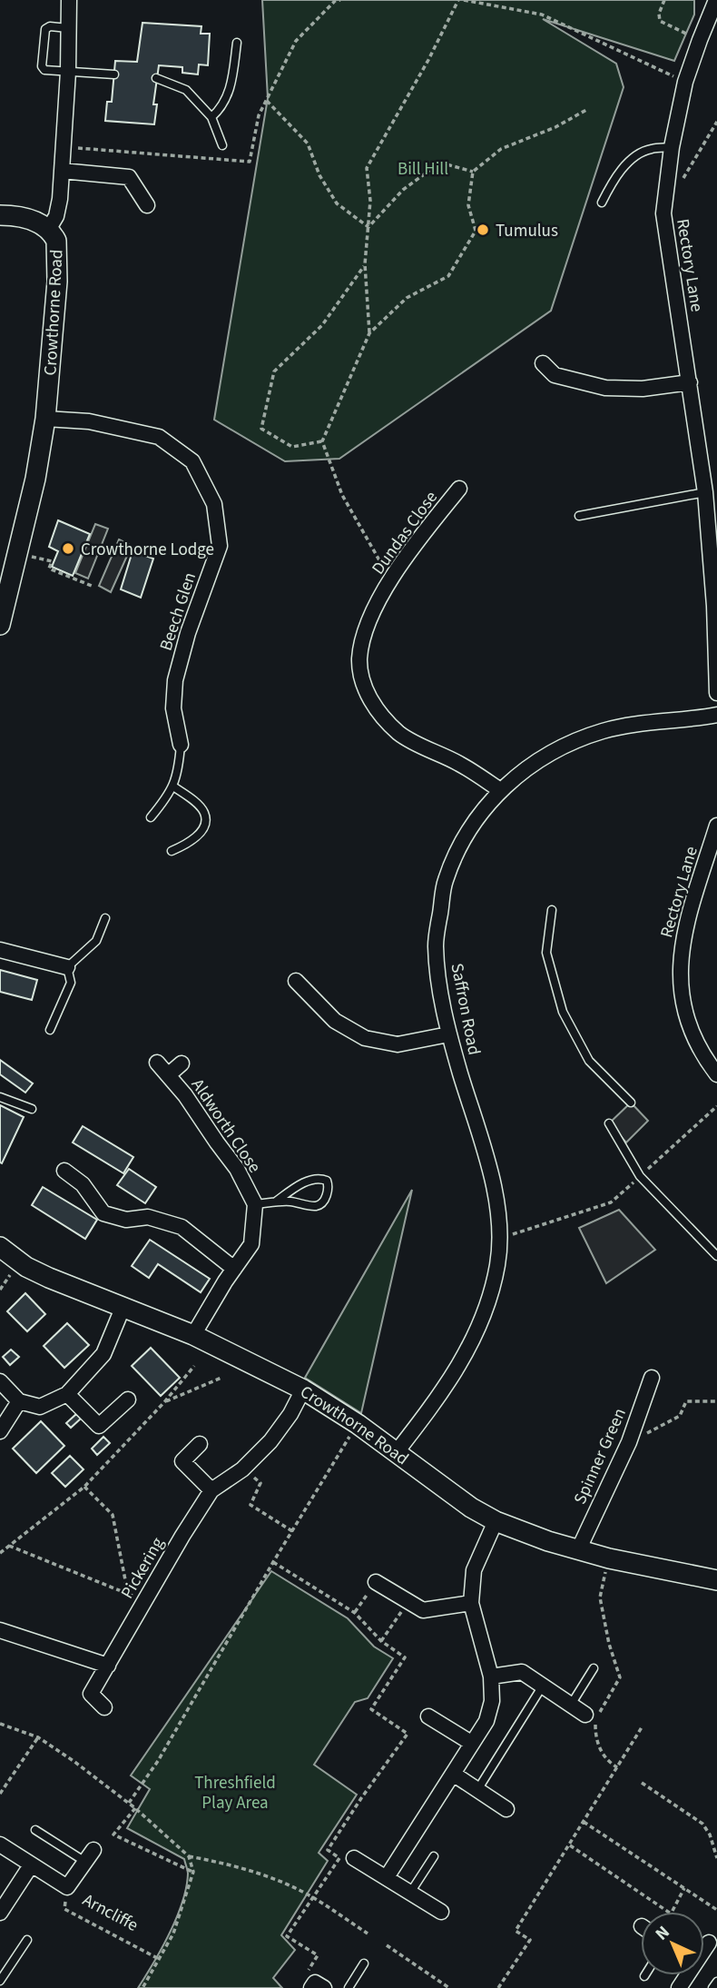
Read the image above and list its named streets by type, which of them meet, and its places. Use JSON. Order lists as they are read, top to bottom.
{
  "streets": {
    "street": [
      "Rectory Lane",
      "Crowthorne Road",
      "Dundas Close",
      "Beech Glen",
      "Saffron Road",
      "Aldworth Close",
      "Spinner Green",
      "Pickering",
      "Arncliffe"
    ]
  },
  "crossings": [
    ["Crowthorne Road", "Beech Glen"],
    ["Crowthorne Road", "Saffron Road"],
    ["Crowthorne Road", "Spinner Green"],
    ["Crowthorne Road", "Pickering"],
    ["Dundas Close", "Saffron Road"]
  ],
  "parks": ["Bill Hill", "Threshfield Play Area"],
  "places": ["Tumulus", "Crowthorne Lodge"],
  "north": "top left"
}
